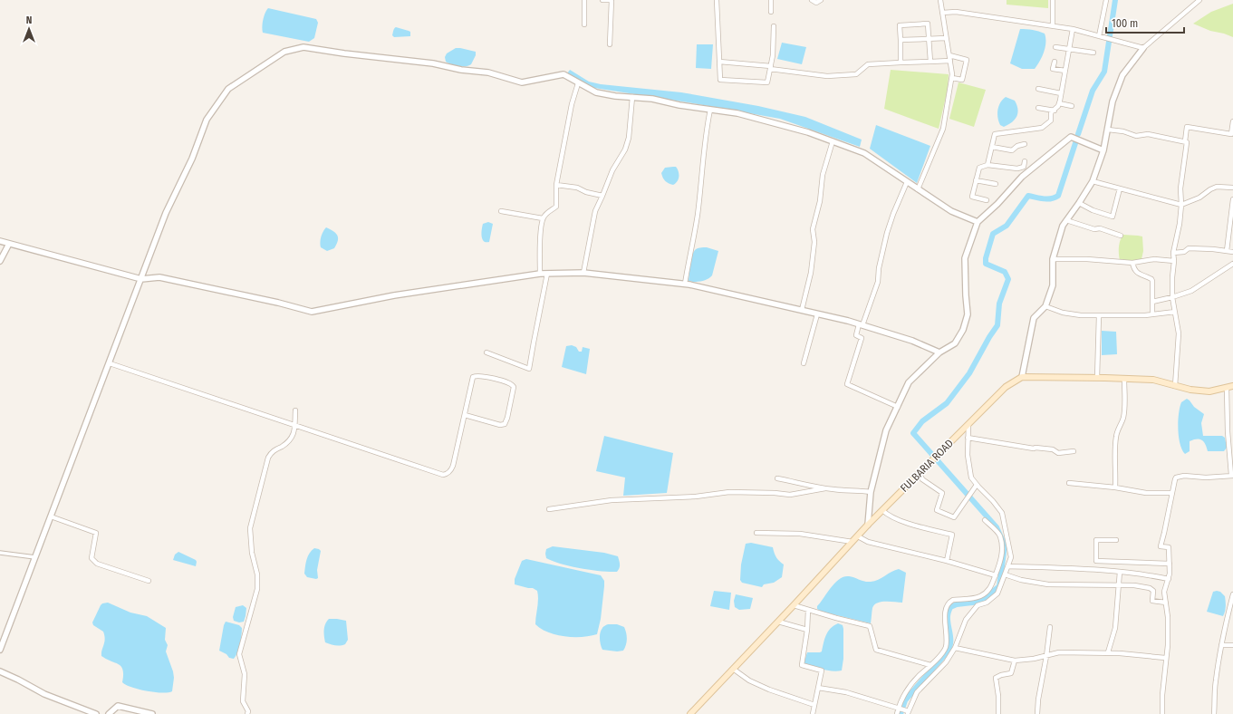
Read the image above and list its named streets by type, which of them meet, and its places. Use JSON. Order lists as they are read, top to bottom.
{
  "streets": {
    "main road": ["FULBARIA ROAD"]
  },
  "scale_bar": "100 m",
  "north": "top"
}
